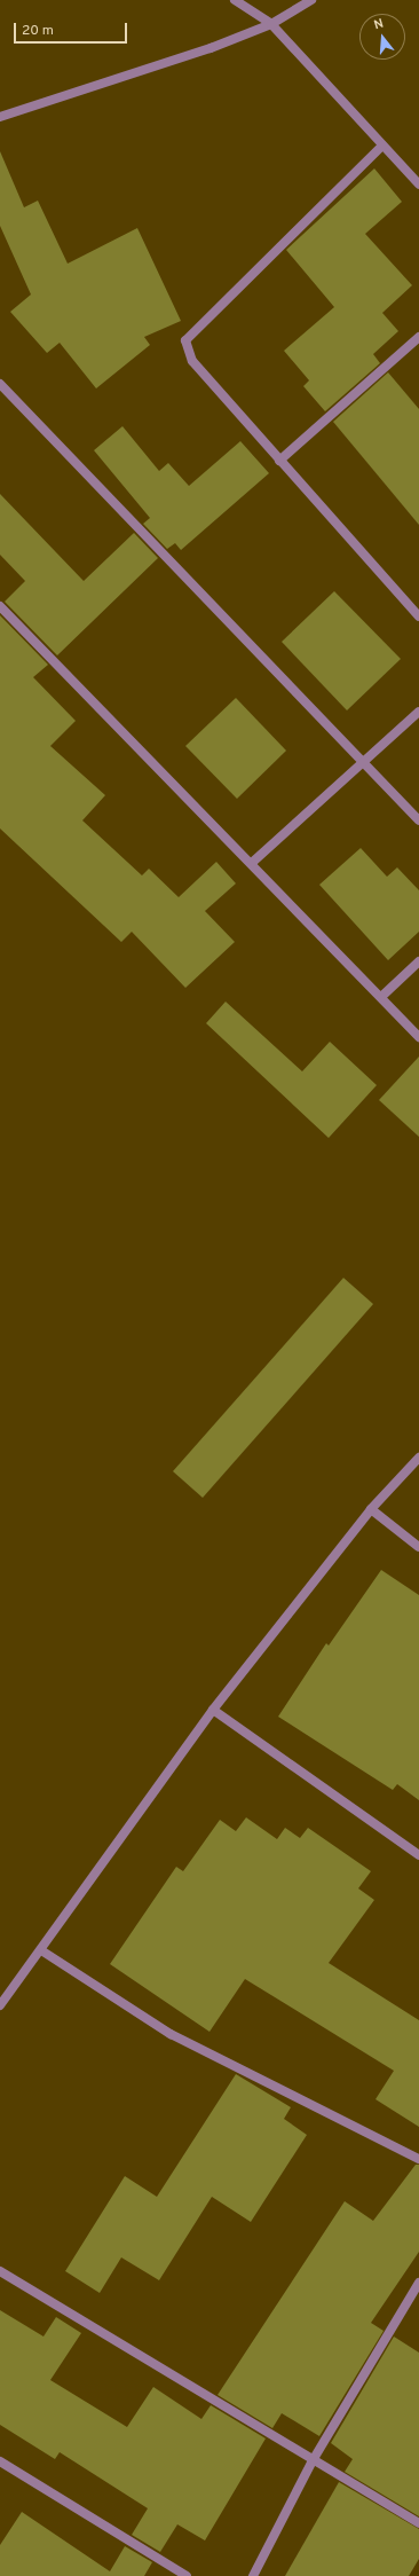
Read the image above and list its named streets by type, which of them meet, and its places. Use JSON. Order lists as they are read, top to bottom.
{
  "scale_bar": "20 m",
  "north": "top"
}
